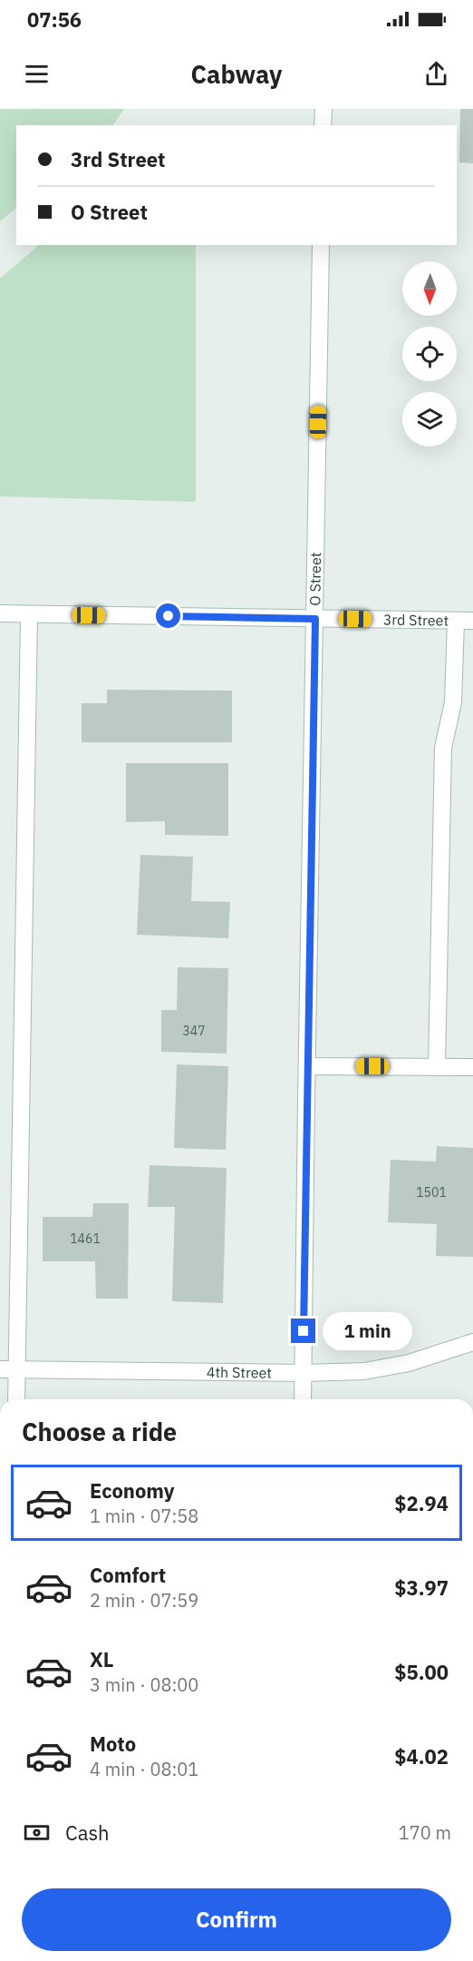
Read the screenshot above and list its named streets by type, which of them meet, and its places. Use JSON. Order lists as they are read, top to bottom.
{
  "streets": {
    "street": ["O Street", "3rd Street", "4th Street"]
  },
  "crossings": [
    ["O Street", "3rd Street"],
    ["O Street", "4th Street"]
  ],
  "house_numbers": ["347", "1501", "1461"],
  "north": "bottom",
  "page": {
    "status": "07:56",
    "header": "Cabway",
    "banner": ["3rd Street", "O Street"],
    "bubble": "1 min",
    "heading": "Choose a ride",
    "list": [
      {
        "name": "Economy",
        "note": "1 min · 07:58",
        "value": "$2.94"
      },
      {
        "name": "Comfort",
        "note": "2 min · 07:59",
        "value": "$3.97"
      },
      {
        "name": "XL",
        "note": "3 min · 08:00",
        "value": "$5.00"
      },
      {
        "name": "Moto",
        "note": "4 min · 08:01",
        "value": "$4.02"
      }
    ],
    "pay": ["Cash", "170 m"],
    "buttons": "Confirm"
  }
}
